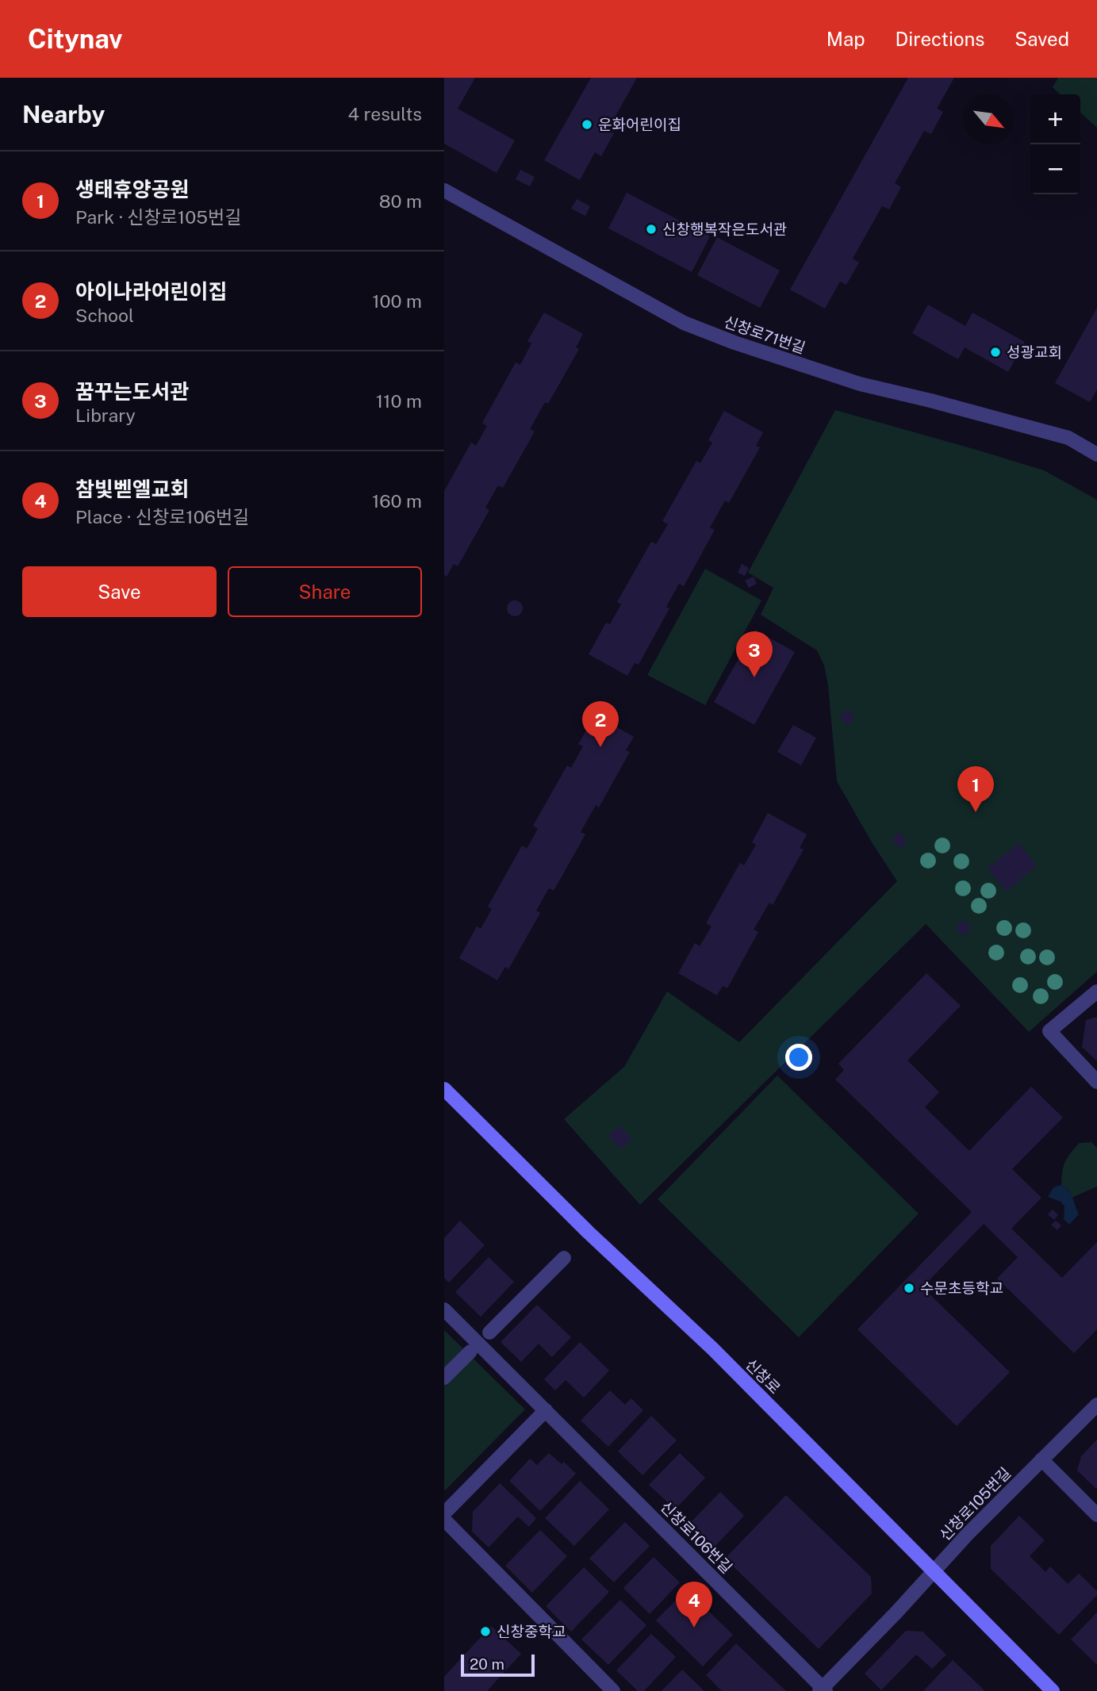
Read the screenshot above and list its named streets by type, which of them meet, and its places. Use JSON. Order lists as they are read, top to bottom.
{
  "streets": {
    "main road": ["신창로"],
    "street": ["신창로71번길", "신창로105번길", "신창로106번길"]
  },
  "crossings": [
    ["신창로", "신창로105번길"],
    ["신창로", "신창로106번길"],
    ["신창로105번길", "신창로106번길"]
  ],
  "places": [
    "운화어린이집",
    "신창행복작은도서관",
    "성광교회",
    "수문초등학교",
    "신창중학교"
  ],
  "scale_bar": "20 m",
  "north": "bottom right",
  "page": {
    "header": "Citynav",
    "nav": ["Map", "Directions", "Saved"],
    "heading": ["Nearby", "4 results"],
    "map_buttons": ["+", "−"],
    "list": [
      {
        "mark": "1",
        "name": "생태휴양공원",
        "note": "Park · 신창로105번길",
        "value": "80 m"
      },
      {
        "mark": "2",
        "name": "아이나라어린이집",
        "note": "School",
        "value": "100 m"
      },
      {
        "mark": "3",
        "name": "꿈꾸는도서관",
        "note": "Library",
        "value": "110 m"
      },
      {
        "mark": "4",
        "name": "참빛벧엘교회",
        "note": "Place · 신창로106번길",
        "value": "160 m"
      }
    ],
    "buttons": ["Save", "Share"],
    "pins": [
      "3",
      "2",
      "1",
      "4"
    ],
    "scale": "20 m"
  }
}
